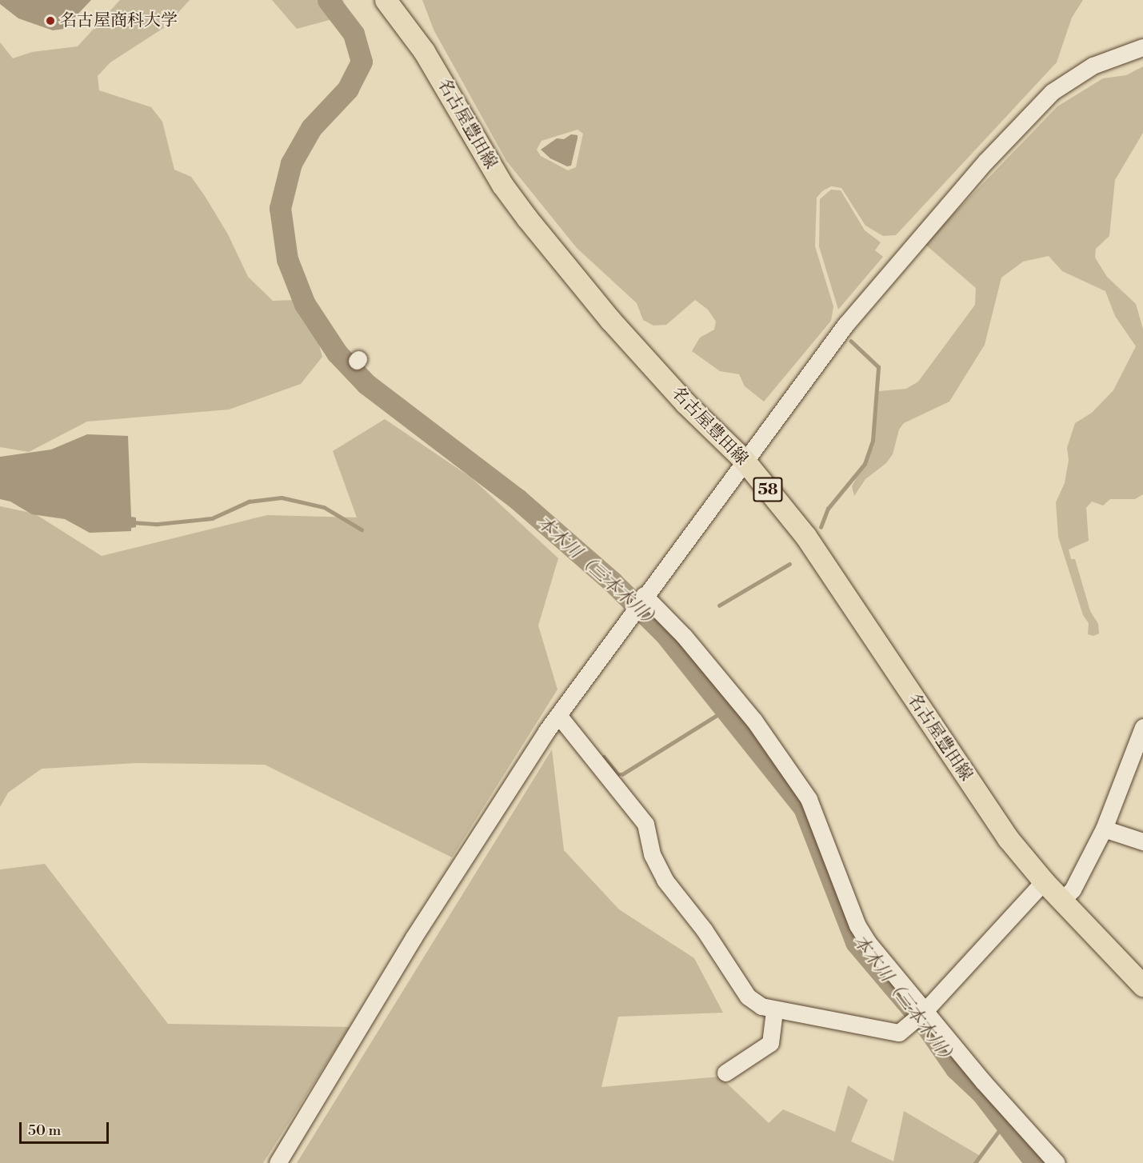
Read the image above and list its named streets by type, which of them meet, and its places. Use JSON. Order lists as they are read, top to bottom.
{
  "streets": {
    "main road": ["名古屋豊田線", "58"]
  },
  "water": ["本木川（三本木川）"],
  "places": ["名古屋商科大学"],
  "scale_bar": "50 m"
}
